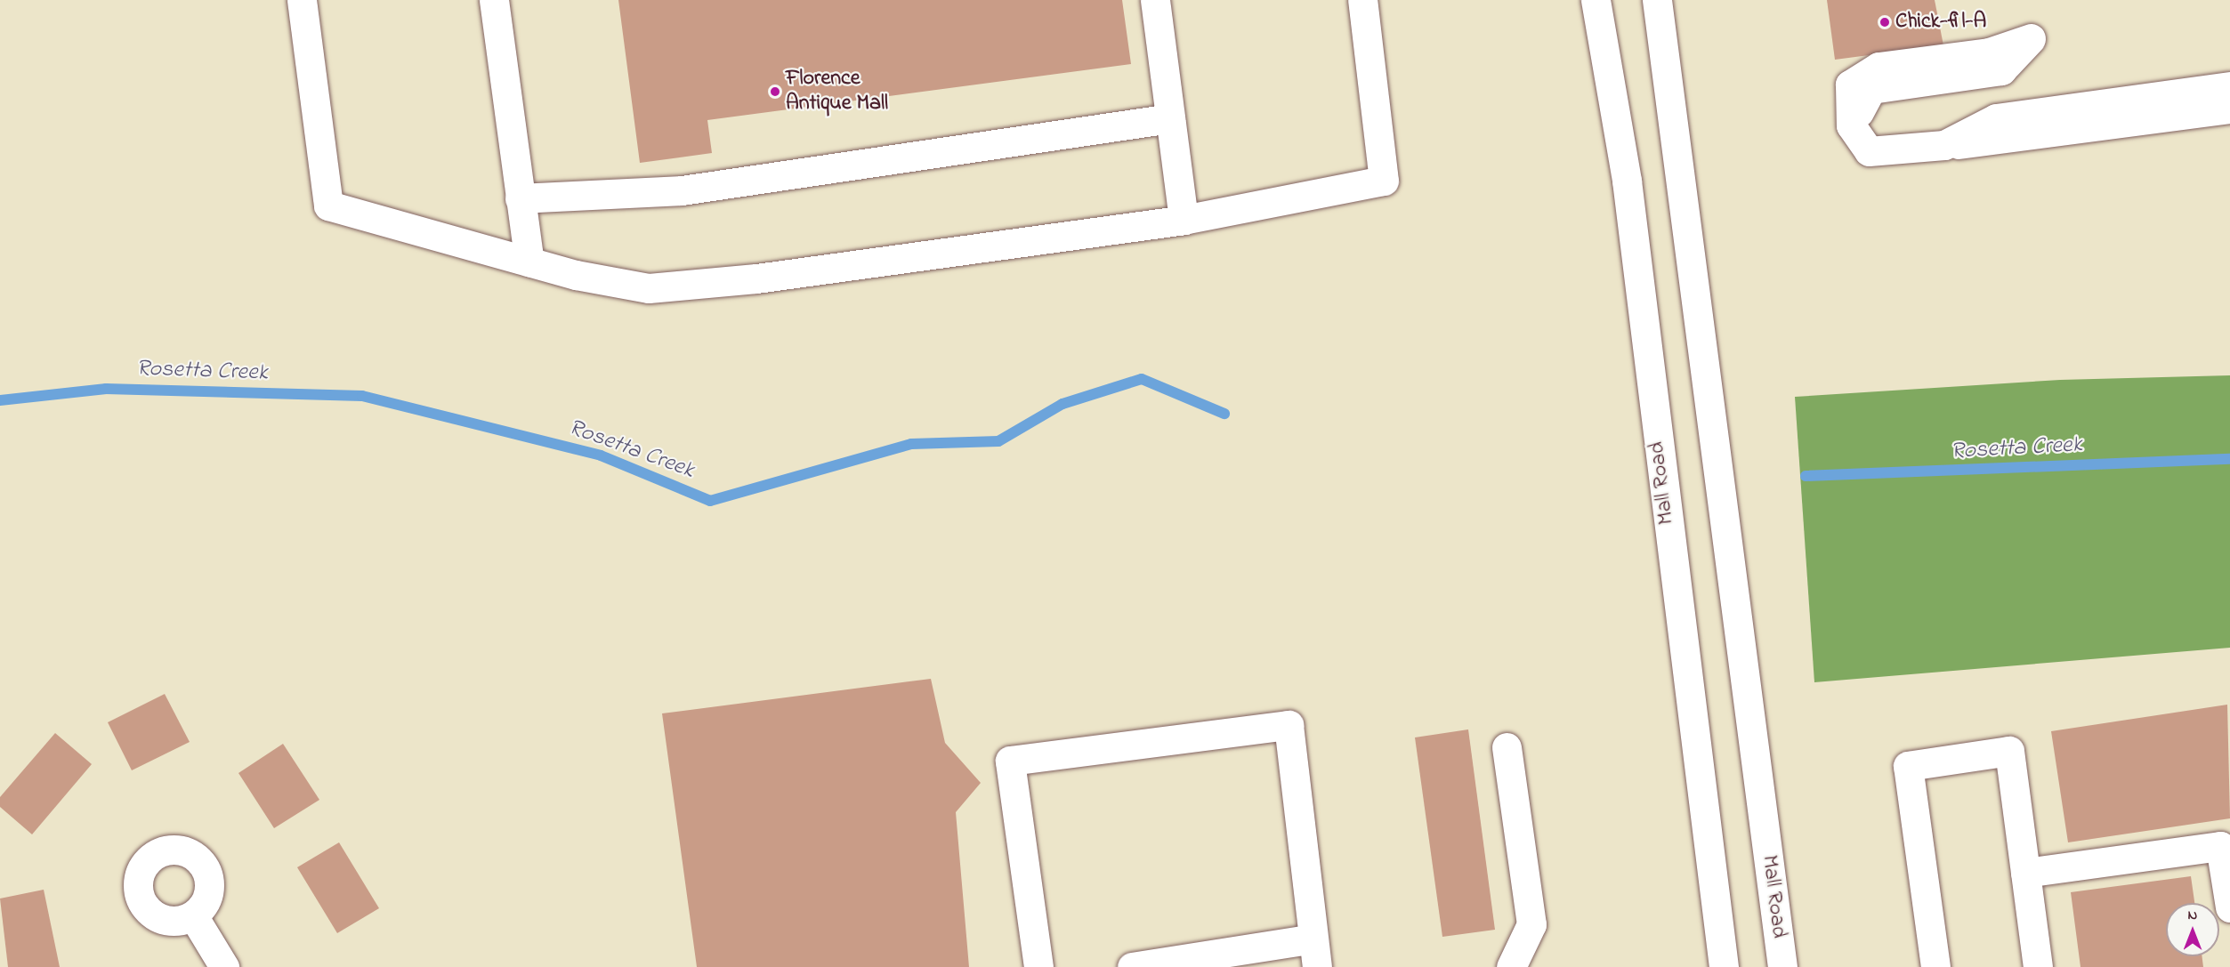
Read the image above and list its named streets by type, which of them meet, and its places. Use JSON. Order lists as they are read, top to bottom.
{
  "streets": {
    "main road": ["Mall Road"]
  },
  "water": ["Rosetta Creek"],
  "places": ["Chick-fil-A", "Florence Antique Mall"],
  "north": "top"
}
